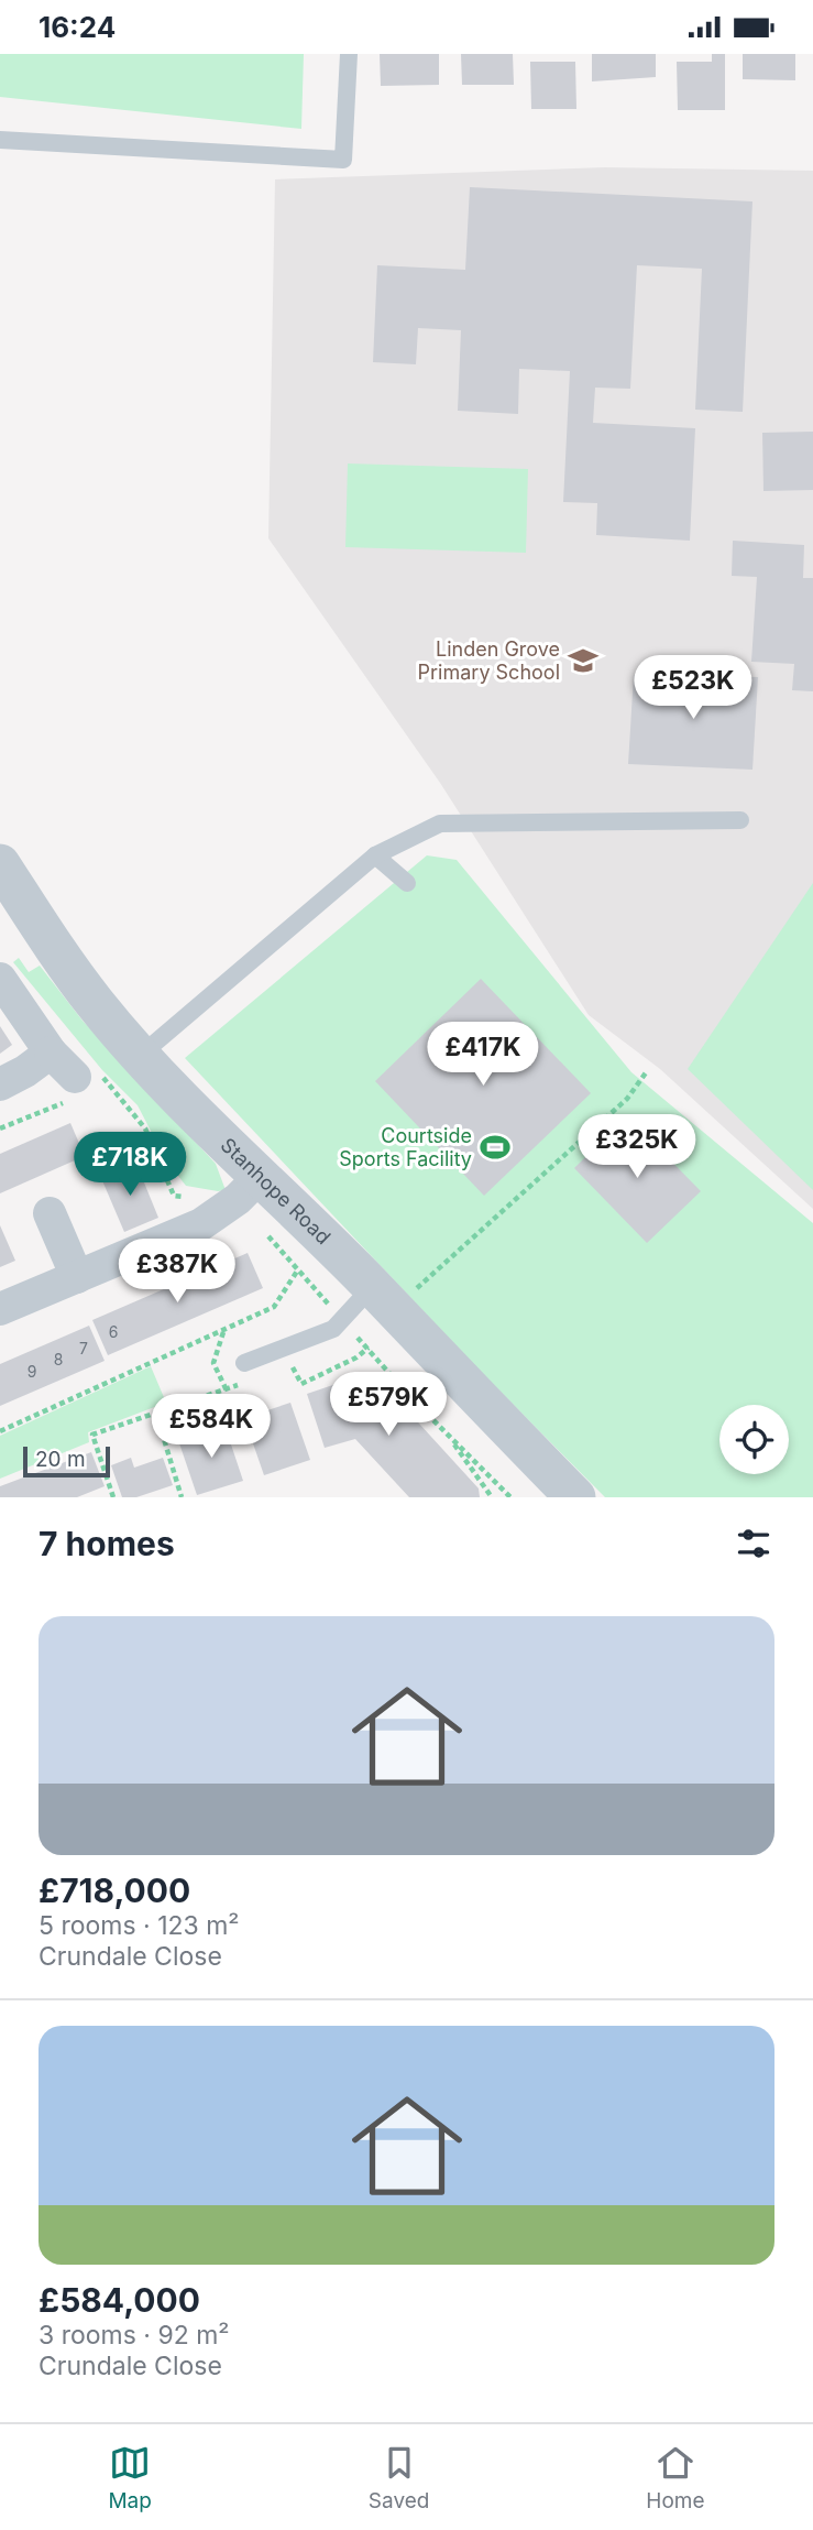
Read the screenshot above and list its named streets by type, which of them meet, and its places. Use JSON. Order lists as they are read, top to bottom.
{
  "streets": {
    "street": ["Stanhope Road"]
  },
  "places": {
    "school or university": ["Linden Grove Primary School"],
    "sports": ["Courtside Sports Facility"]
  },
  "house_numbers": [
    "6",
    "7",
    "8",
    "9"
  ],
  "scale_bar": "20 m",
  "page": {
    "status": "16:24",
    "price": [
      "£523K",
      "£417K",
      "£325K",
      "£718K",
      "£387K",
      "£579K",
      "£584K"
    ],
    "scale": "20 m",
    "heading": "7 homes",
    "list": [
      {
        "name": "£718,000",
        "note": "5 rooms · 123 m² · Crundale Close"
      },
      {
        "name": "£584,000",
        "note": "3 rooms · 92 m² · Crundale Close"
      }
    ],
    "tabs": ["Map", "Saved", "Home"]
  }
}
